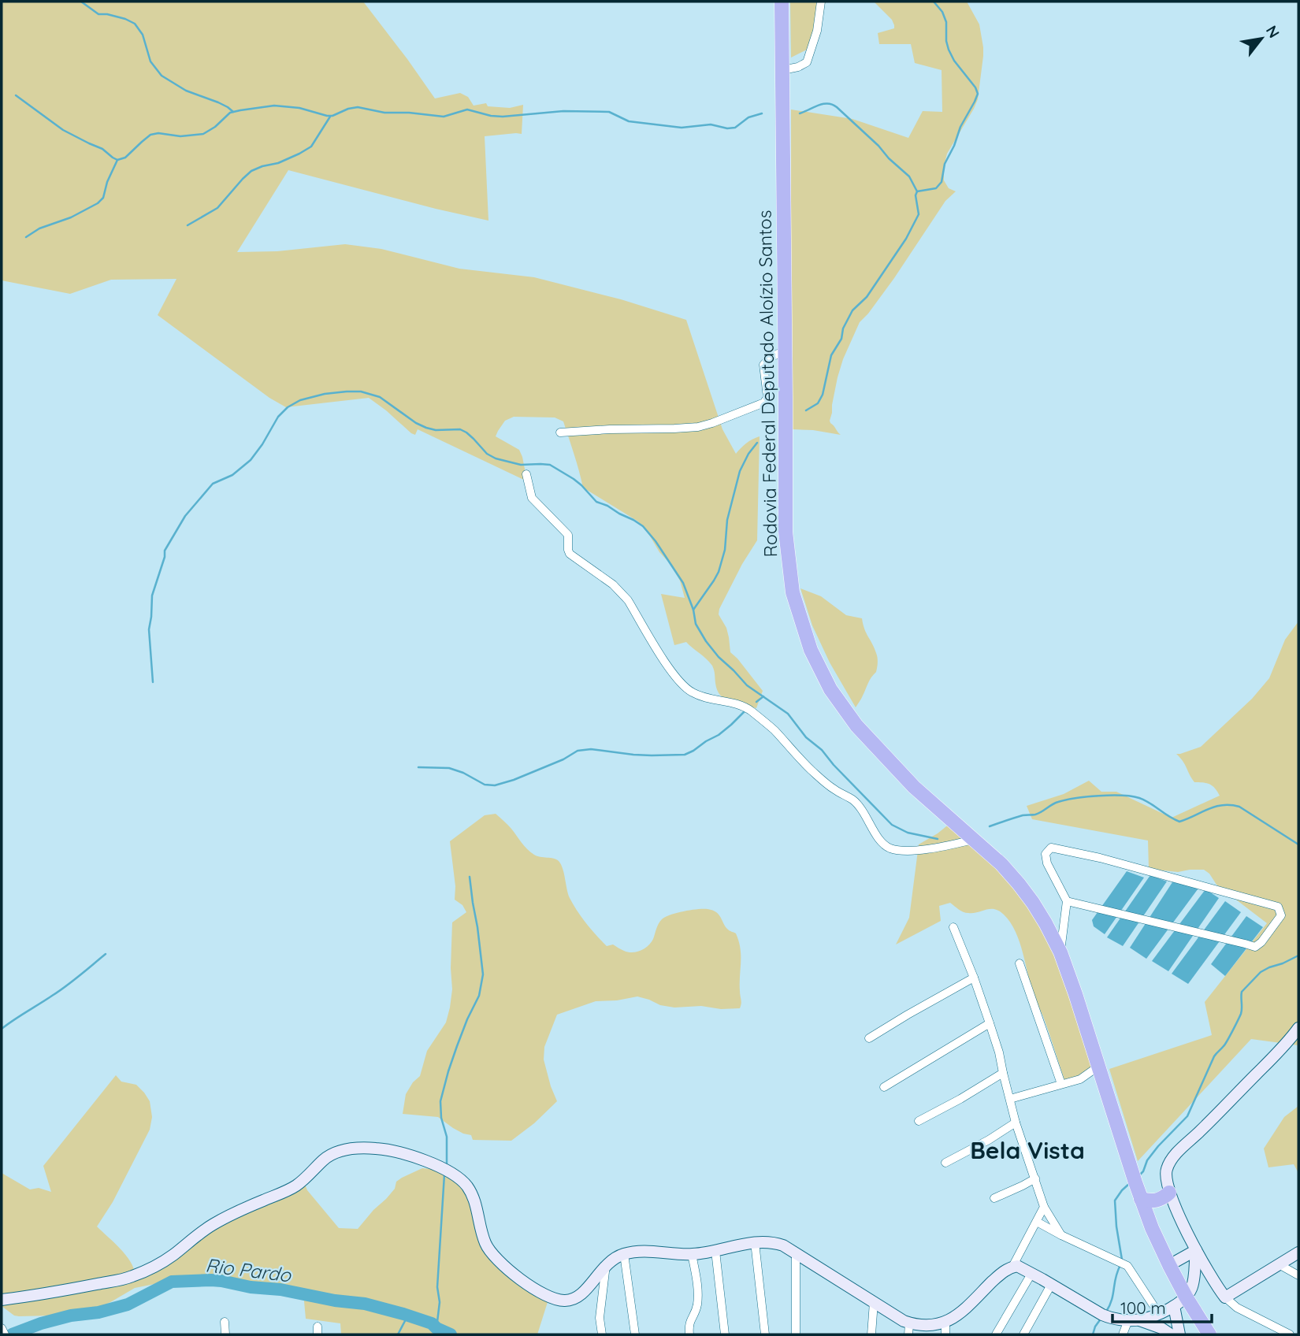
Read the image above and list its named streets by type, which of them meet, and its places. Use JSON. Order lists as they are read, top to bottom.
{
  "streets": {
    "highway": ["Rodovia Federal Deputado Aloízio Santos"]
  },
  "districts": ["Bela Vista"],
  "water": ["Rio Pardo"],
  "scale_bar": "100 m",
  "north": "top right"
}
